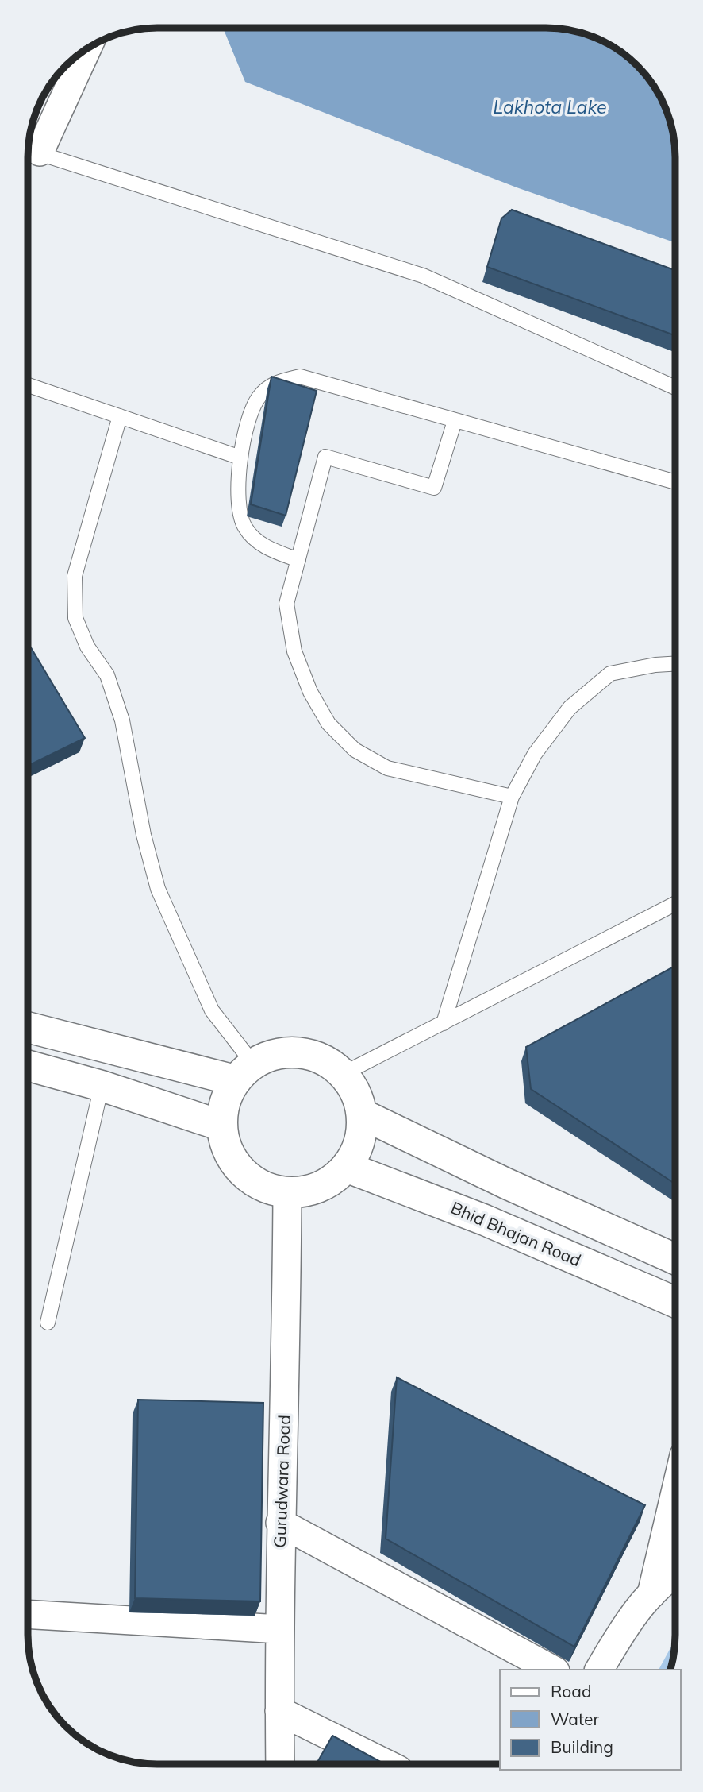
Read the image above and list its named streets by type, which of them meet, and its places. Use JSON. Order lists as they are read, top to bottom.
{
  "streets": {
    "main road": ["Bhid Bhajan Road"],
    "street": ["Gurudwara Road"]
  },
  "crossings": [
    ["Bhid Bhajan Road", "Gurudwara Road"]
  ],
  "water": ["Lakhota Lake"],
  "legend": ["Road", "Water", "Building"]
}
